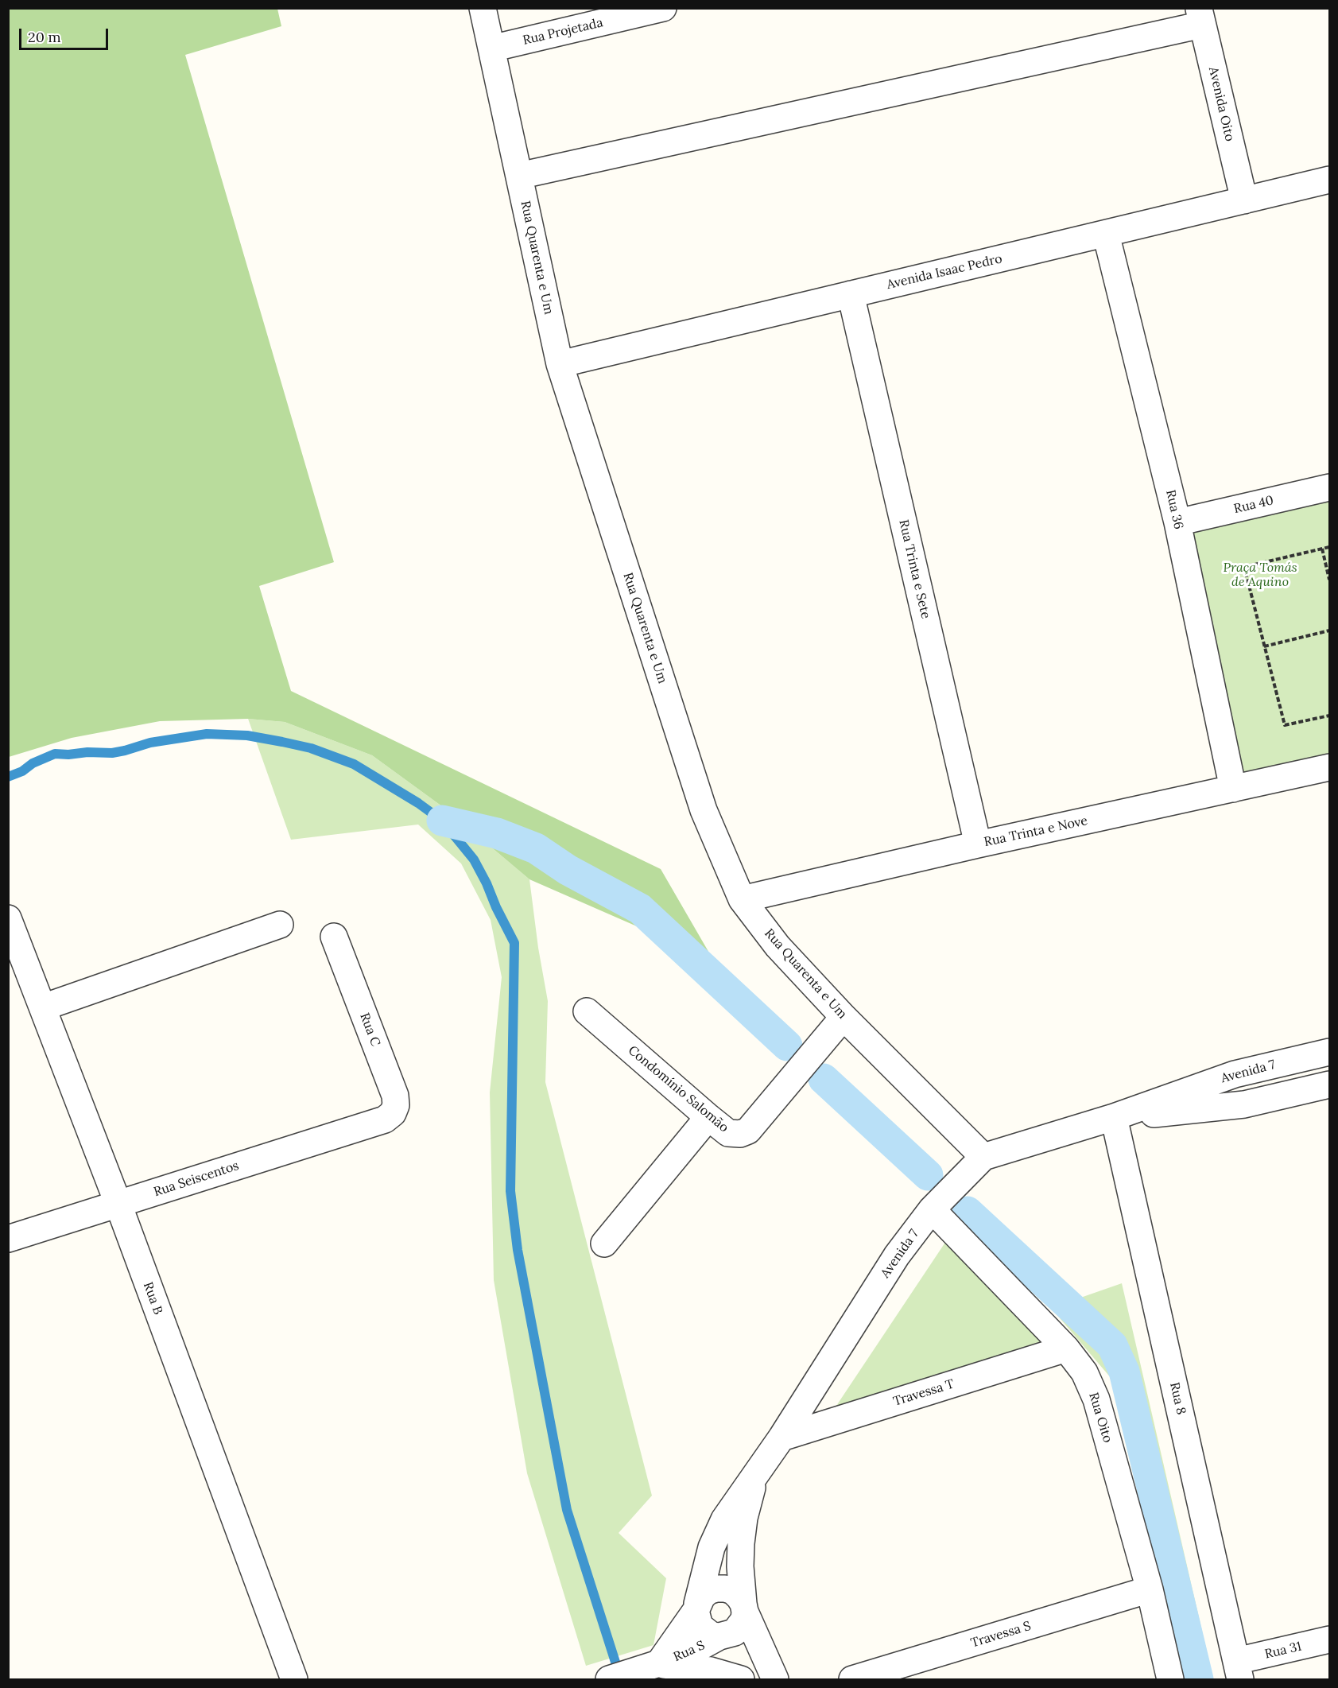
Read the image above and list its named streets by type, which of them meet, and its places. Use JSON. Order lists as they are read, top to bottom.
{
  "streets": {
    "street": [
      "Rua Projetada",
      "Avenida Oito",
      "Rua Quarenta e Um",
      "Avenida Isaac Pedro",
      "Rua 40",
      "Rua 36",
      "Rua Trinta e Sete",
      "Rua Trinta e Nove",
      "Rua C",
      "Avenida 7",
      "Condomínio Salomão",
      "Rua Seiscentos",
      "Rua B",
      "Travessa T",
      "Rua 8",
      "Rua Oito",
      "Travessa S",
      "Rua 31",
      "Rua S"
    ]
  },
  "crossings": [
    ["Rua Projetada", "Rua Quarenta e Um"],
    ["Avenida Oito", "Avenida Isaac Pedro"],
    ["Rua Quarenta e Um", "Avenida Isaac Pedro"],
    ["Rua Quarenta e Um", "Rua Trinta e Nove"],
    ["Rua Quarenta e Um", "Avenida 7"],
    ["Rua Quarenta e Um", "Condomínio Salomão"],
    ["Avenida Isaac Pedro", "Rua 36"],
    ["Avenida Isaac Pedro", "Rua Trinta e Sete"],
    ["Rua 40", "Rua 36"],
    ["Rua 36", "Rua Trinta e Nove"],
    ["Rua Trinta e Sete", "Rua Trinta e Nove"],
    ["Rua C", "Rua Seiscentos"],
    ["Avenida 7", "Travessa T"],
    ["Avenida 7", "Rua 8"],
    ["Avenida 7", "Rua Oito"],
    ["Avenida 7", "Rua S"],
    ["Rua Seiscentos", "Rua B"],
    ["Travessa T", "Rua Oito"],
    ["Rua 8", "Rua 31"],
    ["Rua Oito", "Travessa S"]
  ],
  "parks": ["Praça Tomás de Aquino"],
  "scale_bar": "20 m"
}
